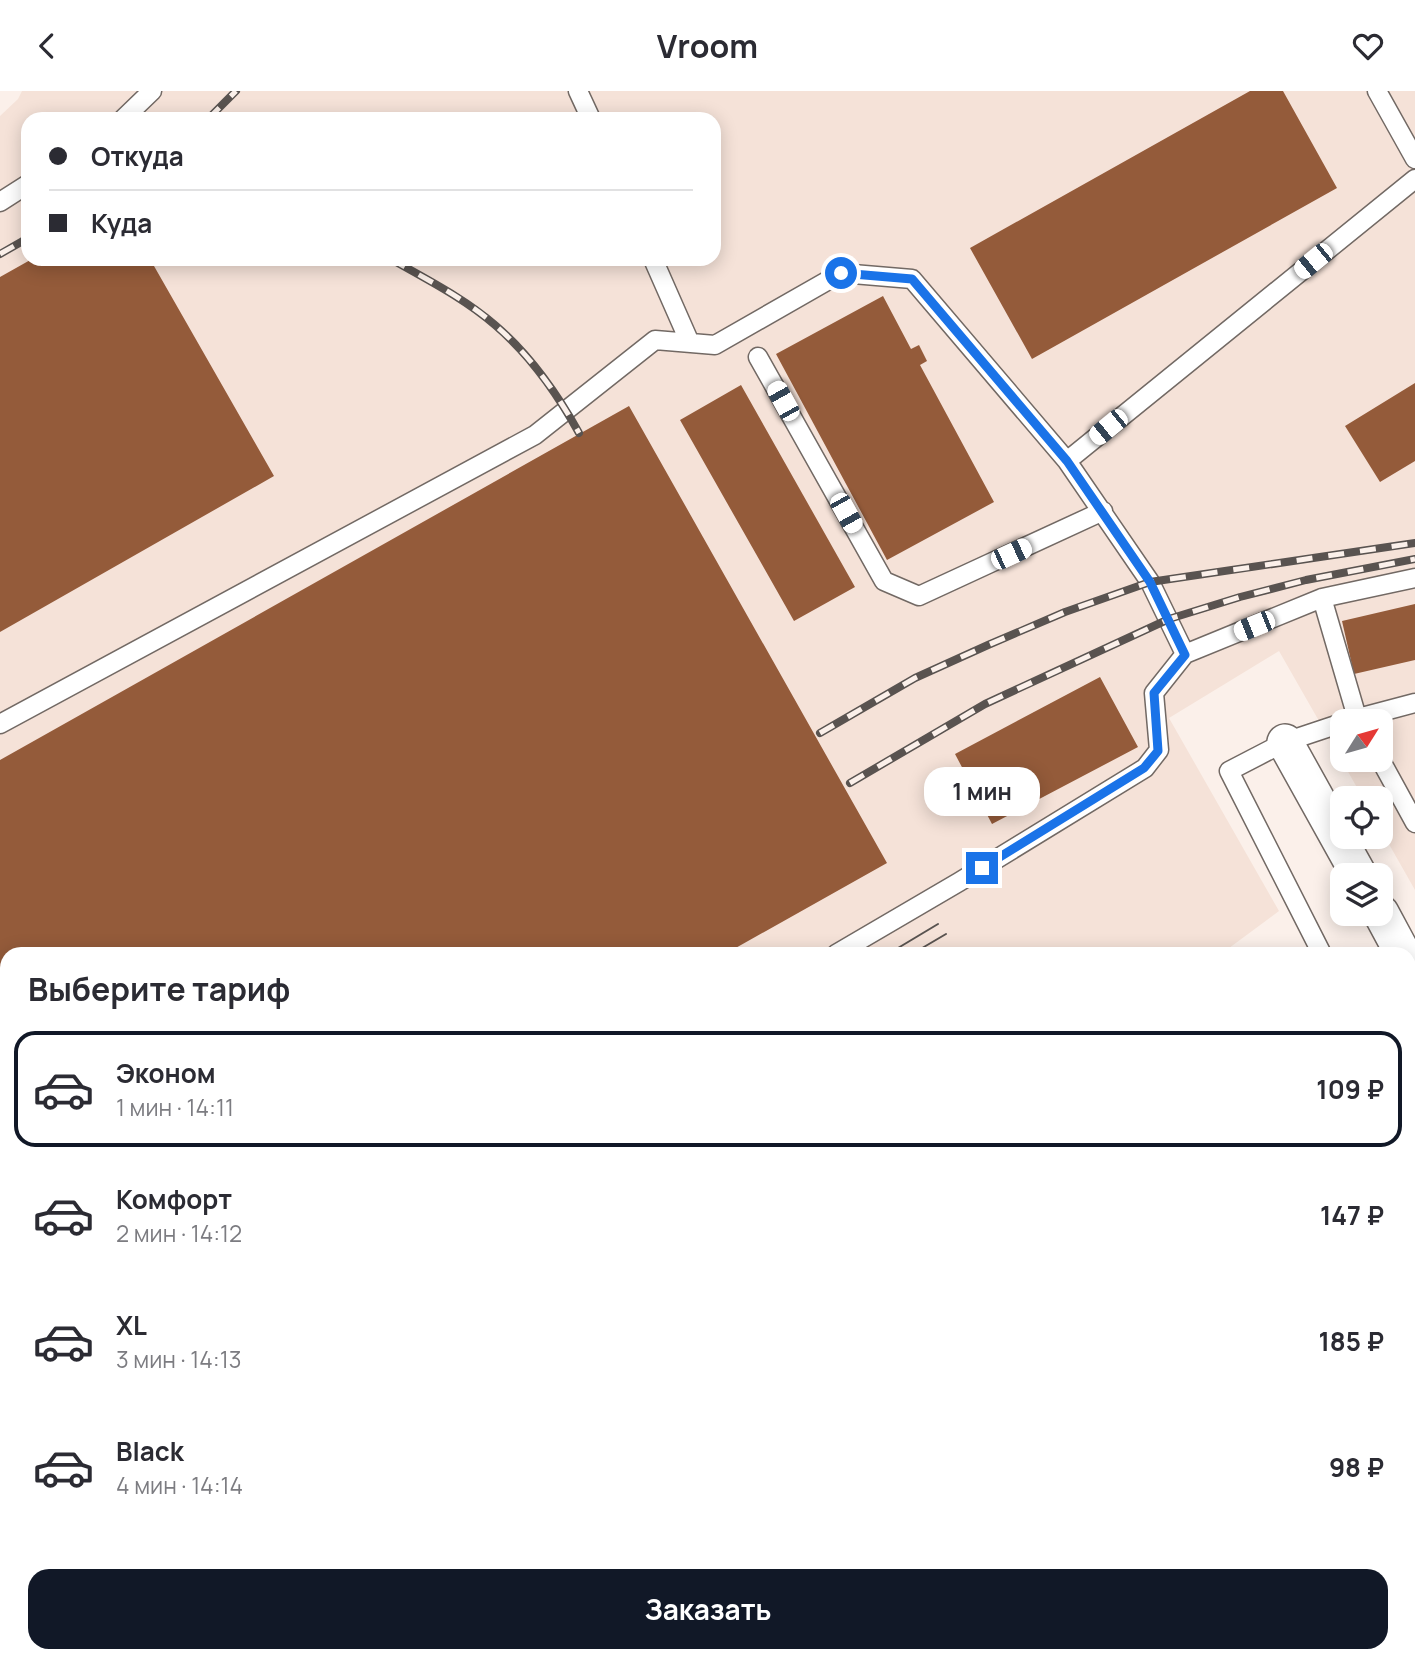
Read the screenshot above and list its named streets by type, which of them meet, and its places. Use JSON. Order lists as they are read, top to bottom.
{
  "north": "top right",
  "page": {
    "header": "Vroom",
    "banner": ["Откуда", "Куда"],
    "bubble": "1 мин",
    "heading": "Выберите тариф",
    "list": [
      {
        "name": "Эконом",
        "note": "1 мин · 14:11",
        "value": "109 ₽"
      },
      {
        "name": "Комфорт",
        "note": "2 мин · 14:12",
        "value": "147 ₽"
      },
      {
        "name": "XL",
        "note": "3 мин · 14:13",
        "value": "185 ₽"
      },
      {
        "name": "Black",
        "note": "4 мин · 14:14",
        "value": "98 ₽"
      }
    ],
    "buttons": "Заказать"
  }
}
